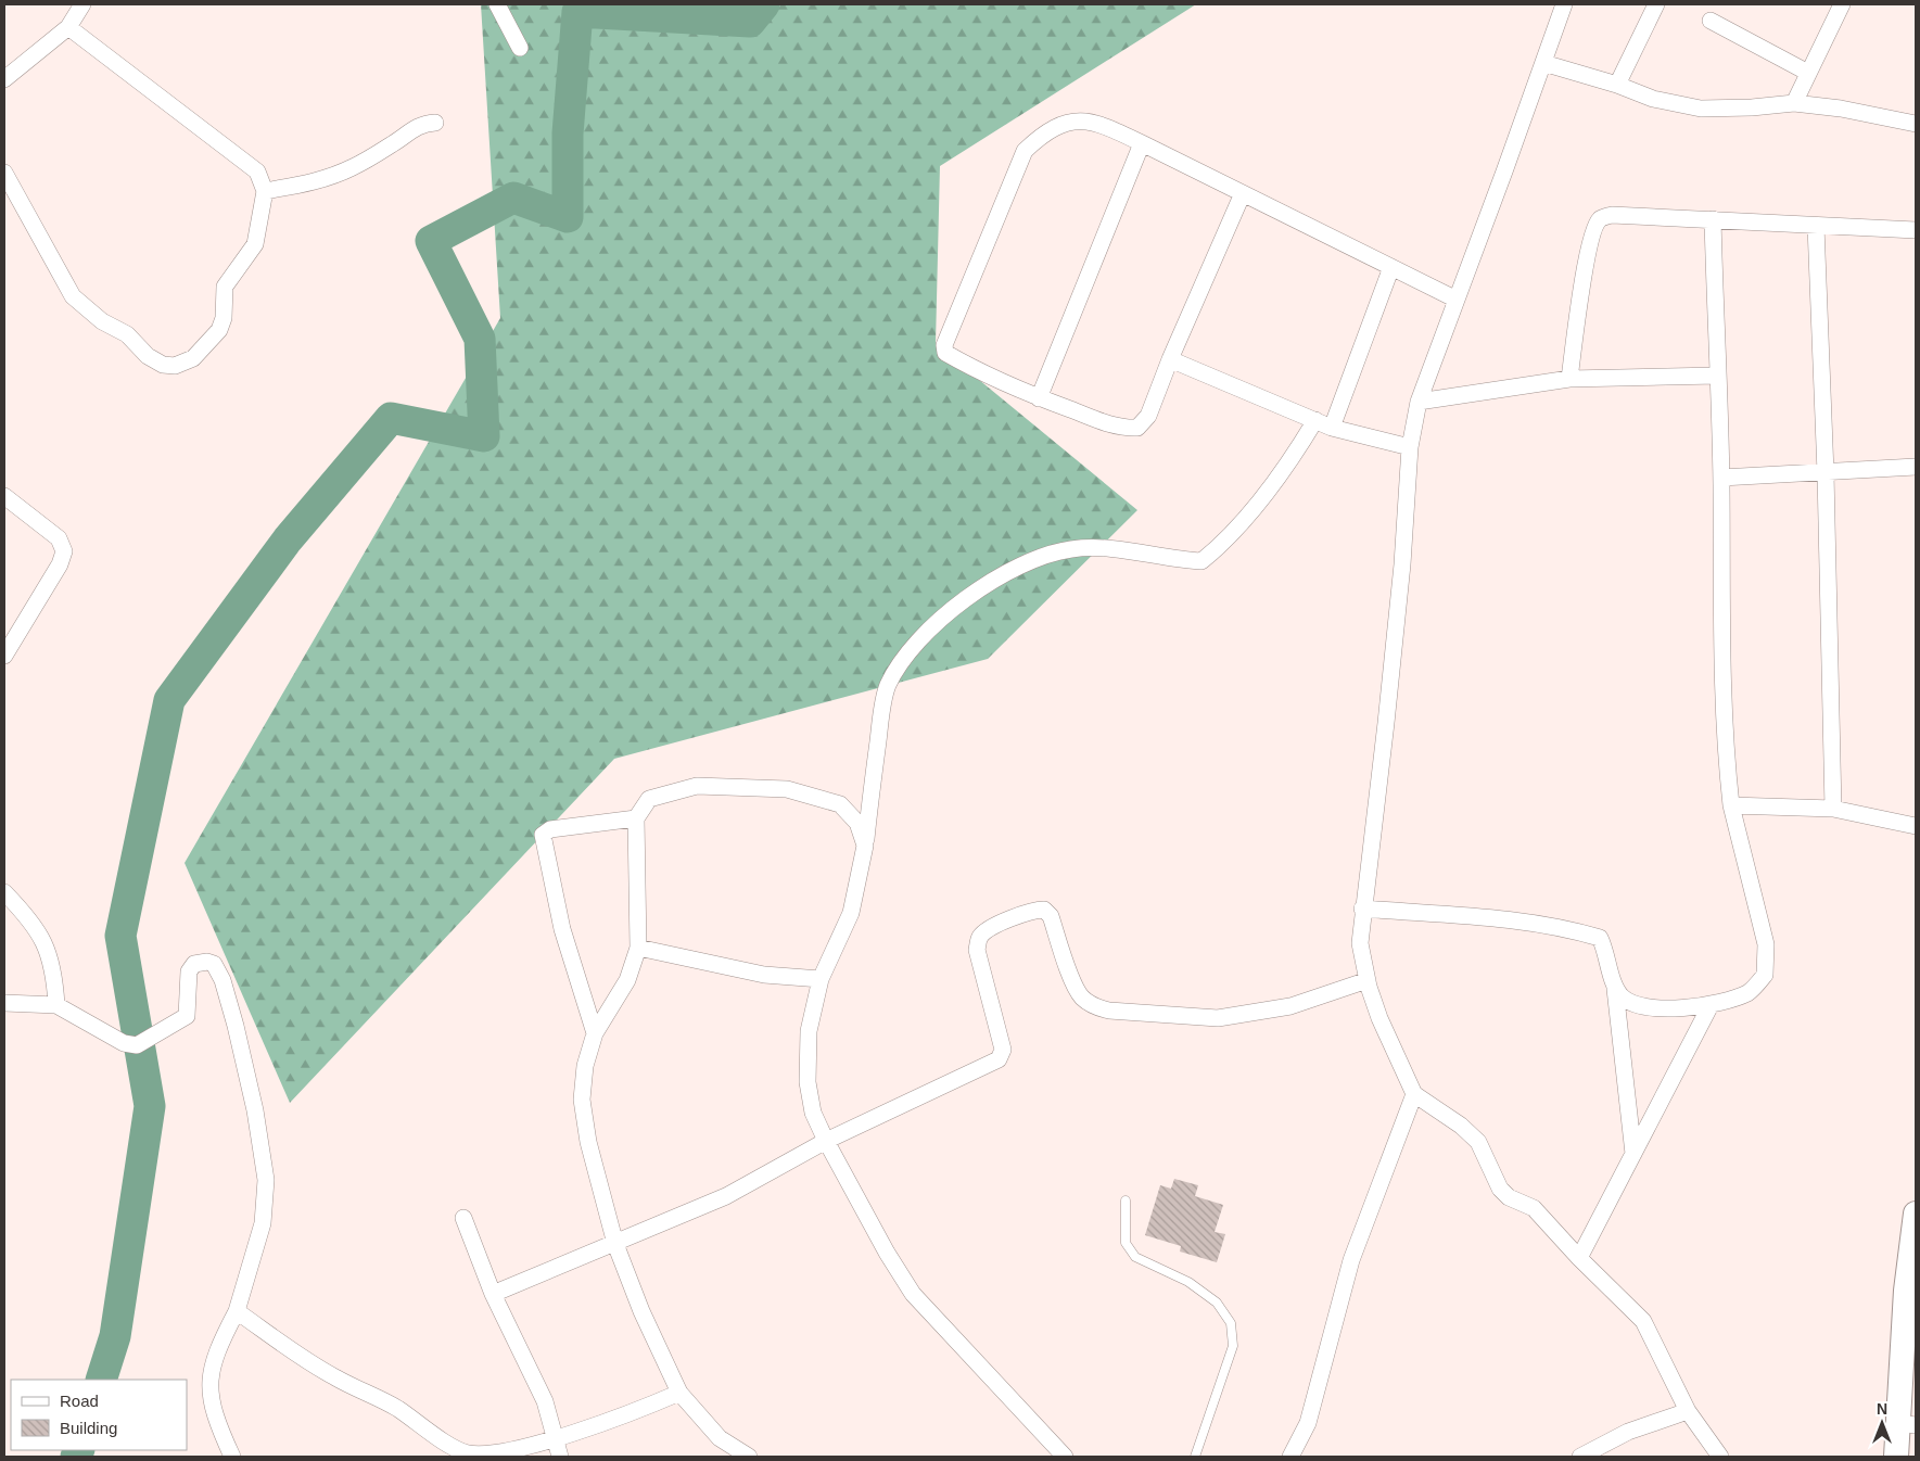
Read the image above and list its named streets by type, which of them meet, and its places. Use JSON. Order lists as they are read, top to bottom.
{
  "legend": ["Road", "Building"],
  "north": "top"
}
